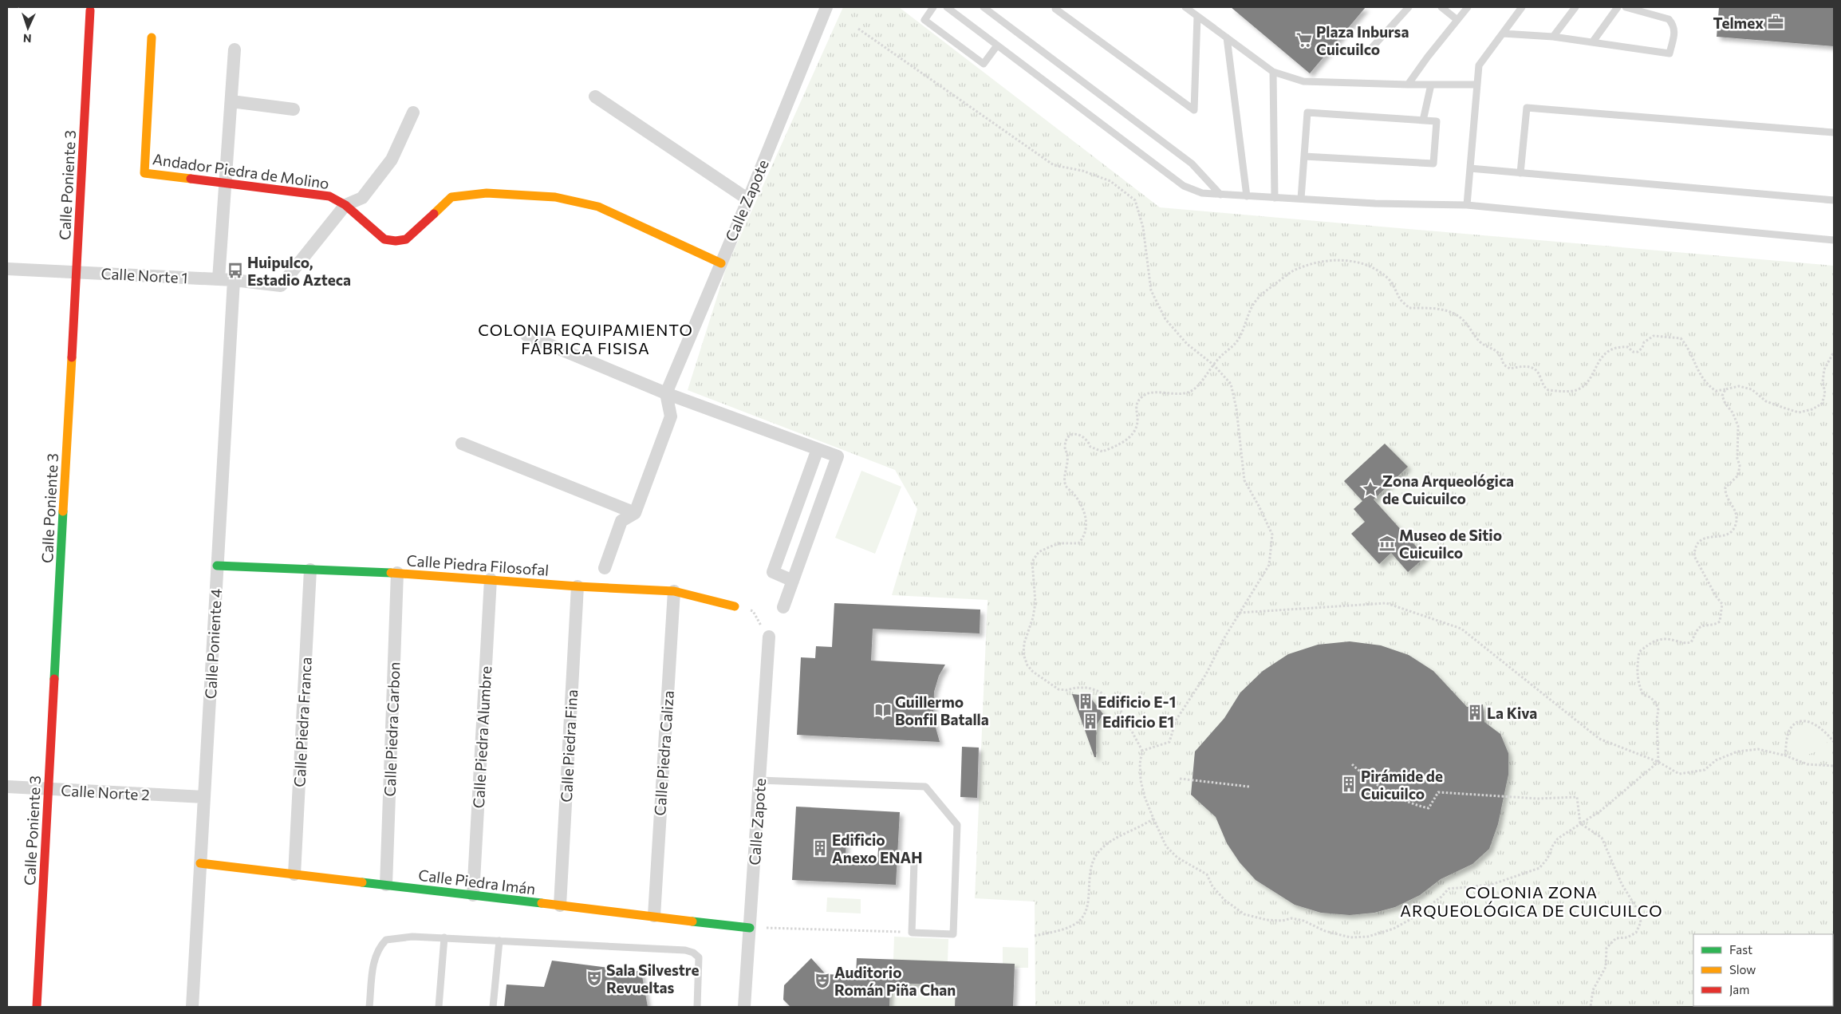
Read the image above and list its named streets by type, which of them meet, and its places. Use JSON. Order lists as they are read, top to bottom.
{
  "streets": {
    "street": [
      "Andador Piedra de Molino",
      "Calle Poniente 3",
      "Calle Zapote",
      "Calle Norte 1",
      "Calle Piedra Filosofal",
      "Calle Poniente 4",
      "Calle Piedra Franca",
      "Calle Piedra Carbon",
      "Calle Piedra Alumbre",
      "Calle Piedra Fina",
      "Calle Piedra Caliza",
      "Calle Norte 2",
      "Calle Piedra Imán"
    ]
  },
  "crossings": [
    ["Andador Piedra de Molino", "Calle Zapote"],
    ["Andador Piedra de Molino", "Calle Norte 1"],
    ["Calle Poniente 3", "Calle Norte 1"],
    ["Calle Poniente 3", "Calle Norte 2"],
    ["Calle Zapote", "Calle Piedra Imán"],
    ["Calle Norte 1", "Calle Poniente 4"],
    ["Calle Piedra Filosofal", "Calle Poniente 4"],
    ["Calle Piedra Filosofal", "Calle Piedra Franca"],
    ["Calle Piedra Filosofal", "Calle Piedra Carbon"],
    ["Calle Piedra Filosofal", "Calle Piedra Alumbre"],
    ["Calle Piedra Filosofal", "Calle Piedra Fina"],
    ["Calle Piedra Filosofal", "Calle Piedra Caliza"],
    ["Calle Poniente 4", "Calle Norte 2"],
    ["Calle Poniente 4", "Calle Piedra Imán"],
    ["Calle Piedra Franca", "Calle Piedra Imán"],
    ["Calle Piedra Carbon", "Calle Piedra Imán"],
    ["Calle Piedra Alumbre", "Calle Piedra Imán"],
    ["Calle Piedra Fina", "Calle Piedra Imán"],
    ["Calle Piedra Caliza", "Calle Piedra Imán"]
  ],
  "districts": ["COLONIA EQUIPAMIENTO FÁBRICA FISISA", "COLONIA ZONA ARQUEOLÓGICA DE CUICUILCO"],
  "places": {
    "office": ["Telmex"],
    "supermarket": ["Plaza Inbursa Cuicuilco"],
    "bus stop": ["Huipulco, Estadio Azteca"],
    "place": ["Zona Arqueológica de Cuicuilco"],
    "museum": ["Museo de Sitio Cuicuilco"],
    "building": [
      "Edificio E-1",
      "La Kiva",
      "Edificio E1",
      "Pirámide de Cuicuilco",
      "Edificio Anexo ENAH"
    ],
    "library": ["Guillermo Bonfil Batalla"],
    "theatre": ["Sala Silvestre Revueltas", "Auditorio Román Piña Chan"]
  },
  "legend": ["Fast", "Slow", "Jam"],
  "north": "bottom"
}
